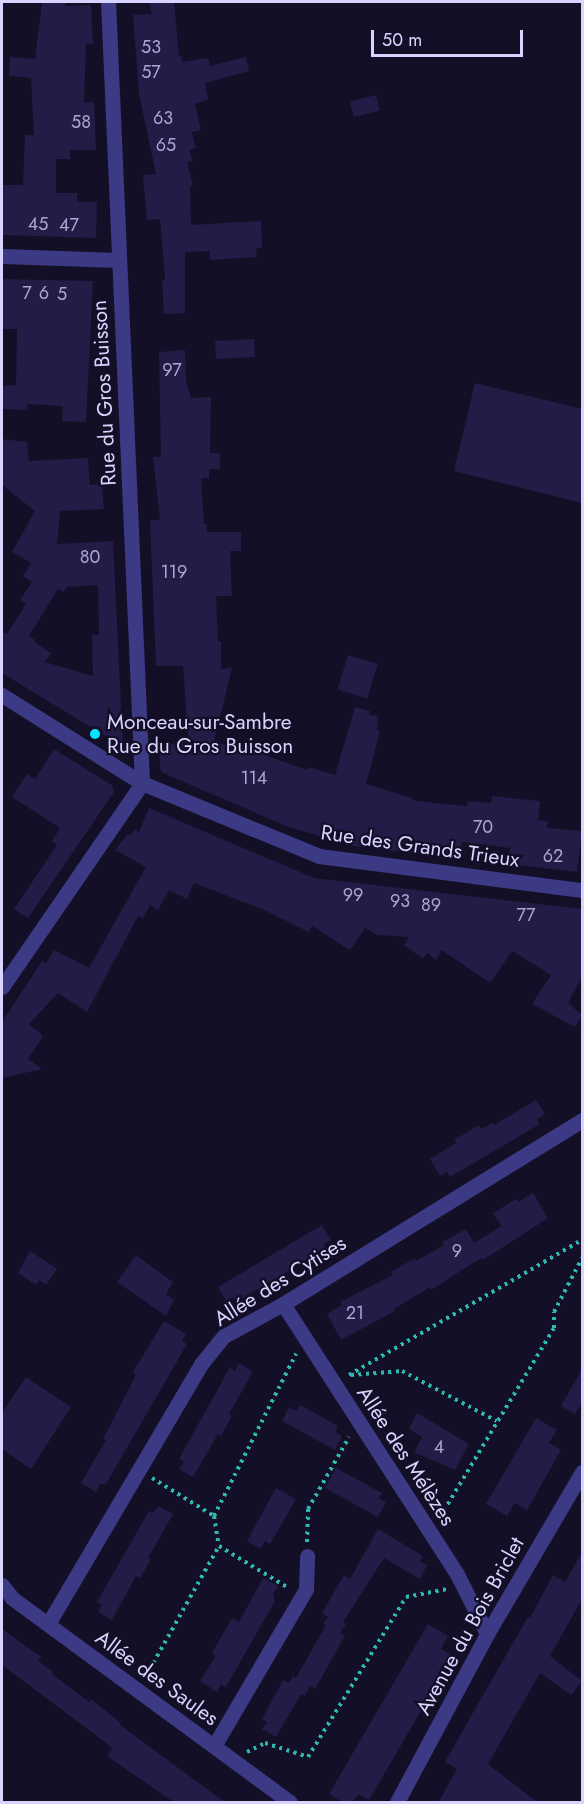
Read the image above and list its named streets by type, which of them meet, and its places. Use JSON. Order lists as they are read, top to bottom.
{
  "streets": {
    "street": [
      "Rue du Gros Buisson",
      "Rue des Grands Trieux",
      "Allée des Cytises",
      "Allée des Mélèzes",
      "Avenue du Bois Briclet",
      "Allée des Saules"
    ]
  },
  "crossings": [
    ["Rue du Gros Buisson", "Rue des Grands Trieux"],
    ["Allée des Cytises", "Allée des Mélèzes"],
    ["Allée des Cytises", "Allée des Saules"],
    ["Allée des Mélèzes", "Avenue du Bois Briclet"]
  ],
  "places": ["Monceau-sur-Sambre Rue du Gros Buisson"],
  "house_numbers": [
    "53",
    "57",
    "63",
    "58",
    "65",
    "45",
    "47",
    "7",
    "6",
    "5",
    "97",
    "80",
    "119",
    "114",
    "70",
    "62",
    "99",
    "93",
    "89",
    "77",
    "9",
    "21",
    "4"
  ],
  "scale_bar": "50 m"
}
